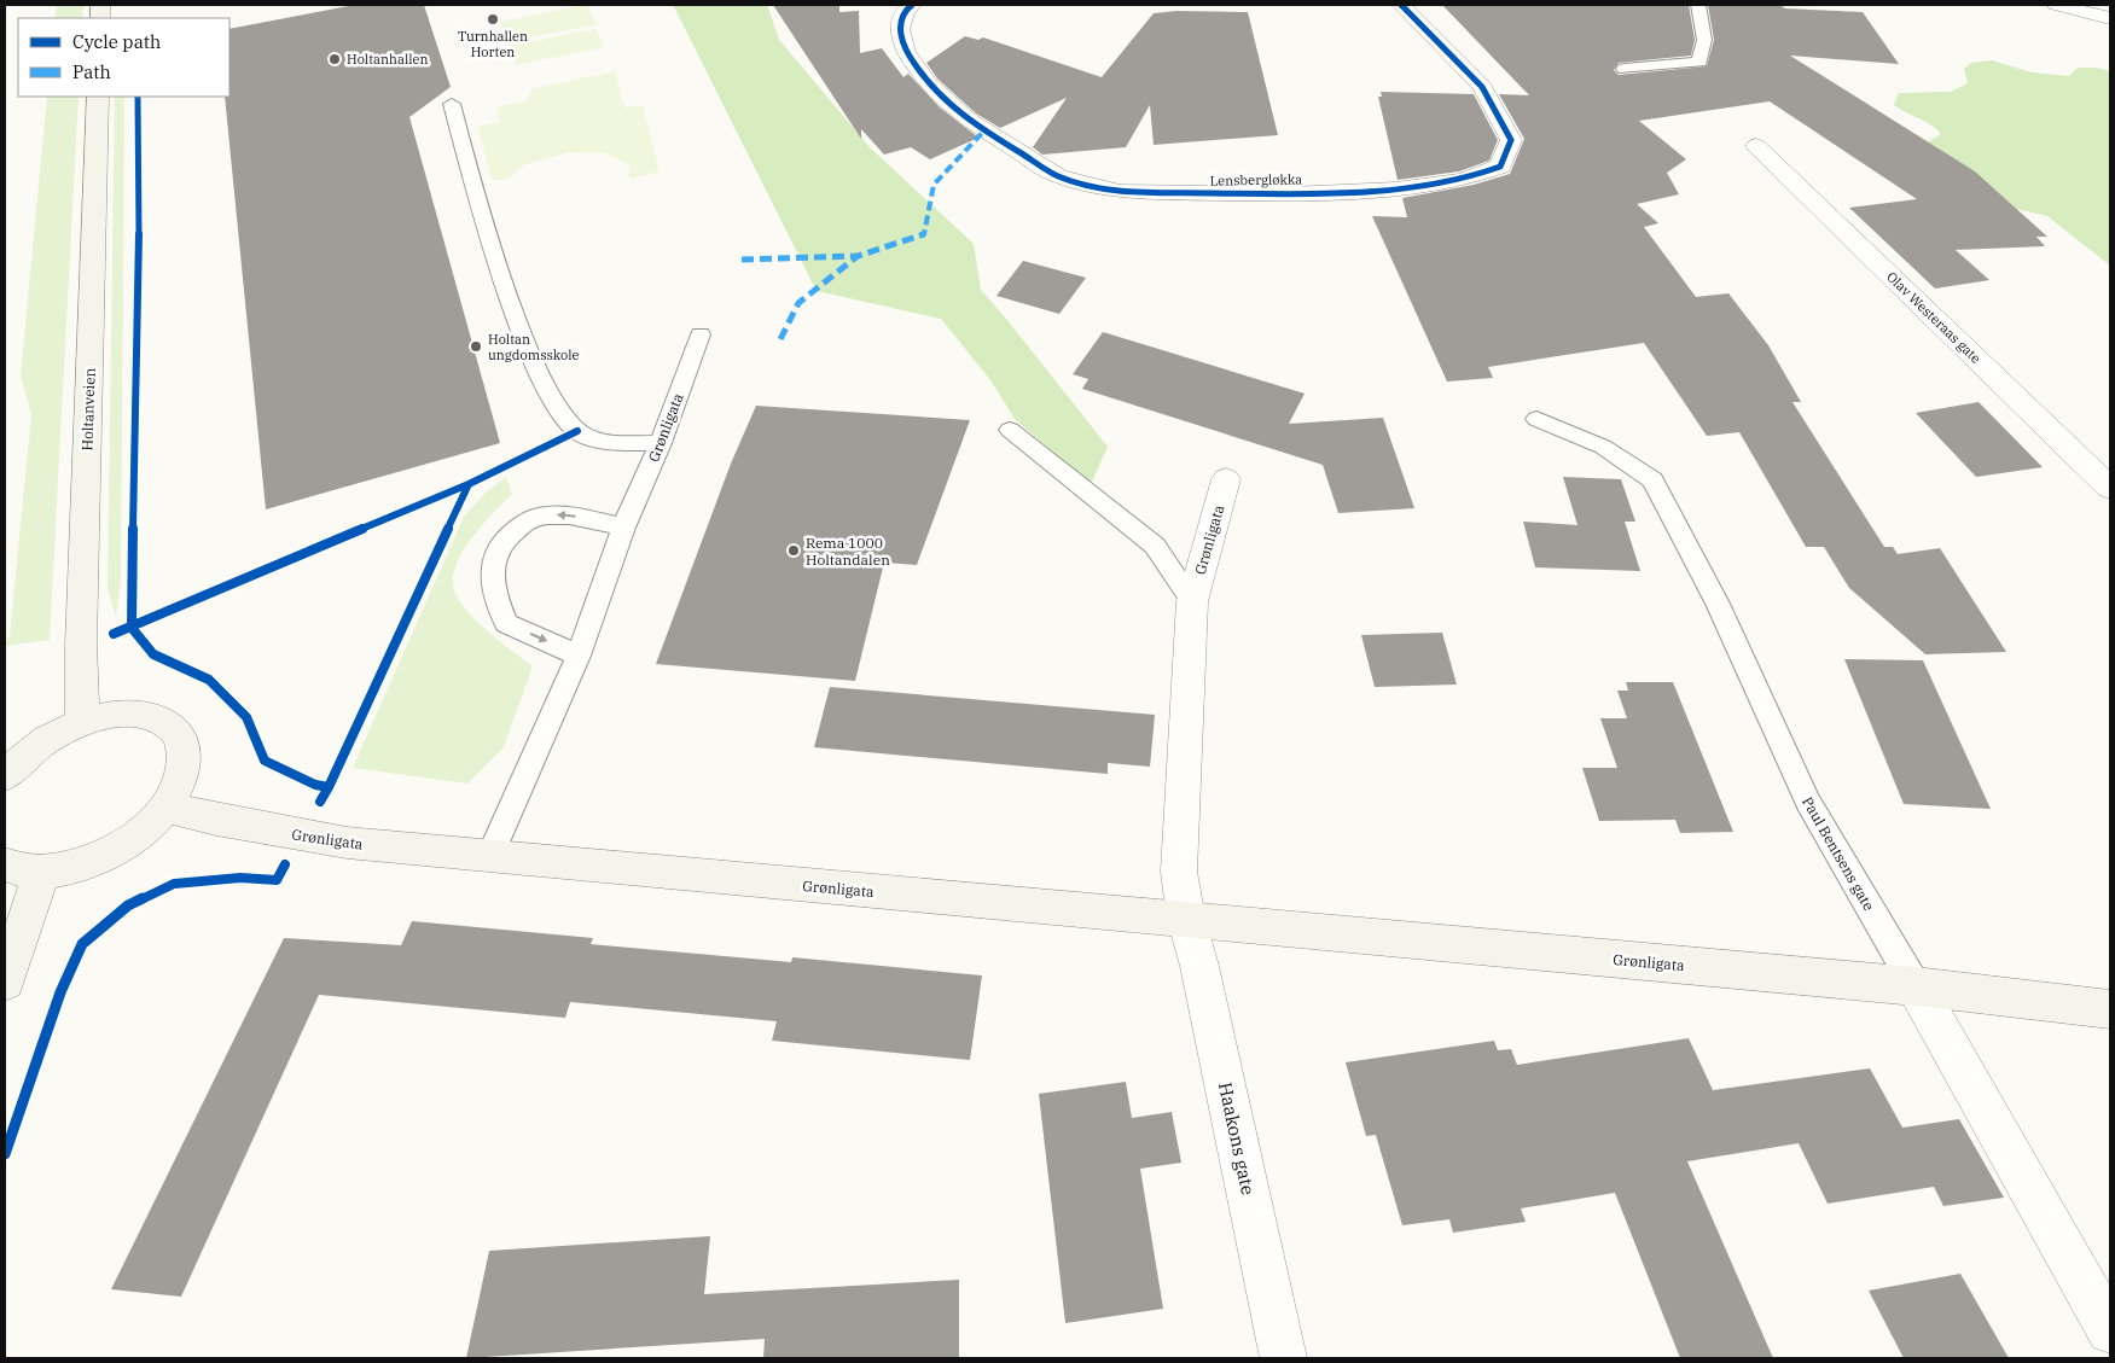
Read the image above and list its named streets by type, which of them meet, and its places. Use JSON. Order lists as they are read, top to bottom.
{
  "streets": {
    "main road": ["Holtanveien", "Grønligata"],
    "street": [
      "Lensbergløkka",
      "Olav Westeraas gate",
      "Paul Bentsens gate",
      "Haakons gate"
    ]
  },
  "crossings": [
    ["Grønligata", "Paul Bentsens gate"],
    ["Grønligata", "Haakons gate"]
  ],
  "places": [
    "Turnhallen Horten",
    "Holtanhallen",
    "Holtan ungdomsskole",
    "Rema 1000 Holtandalen"
  ],
  "legend": ["Cycle path", "Path"]
}
